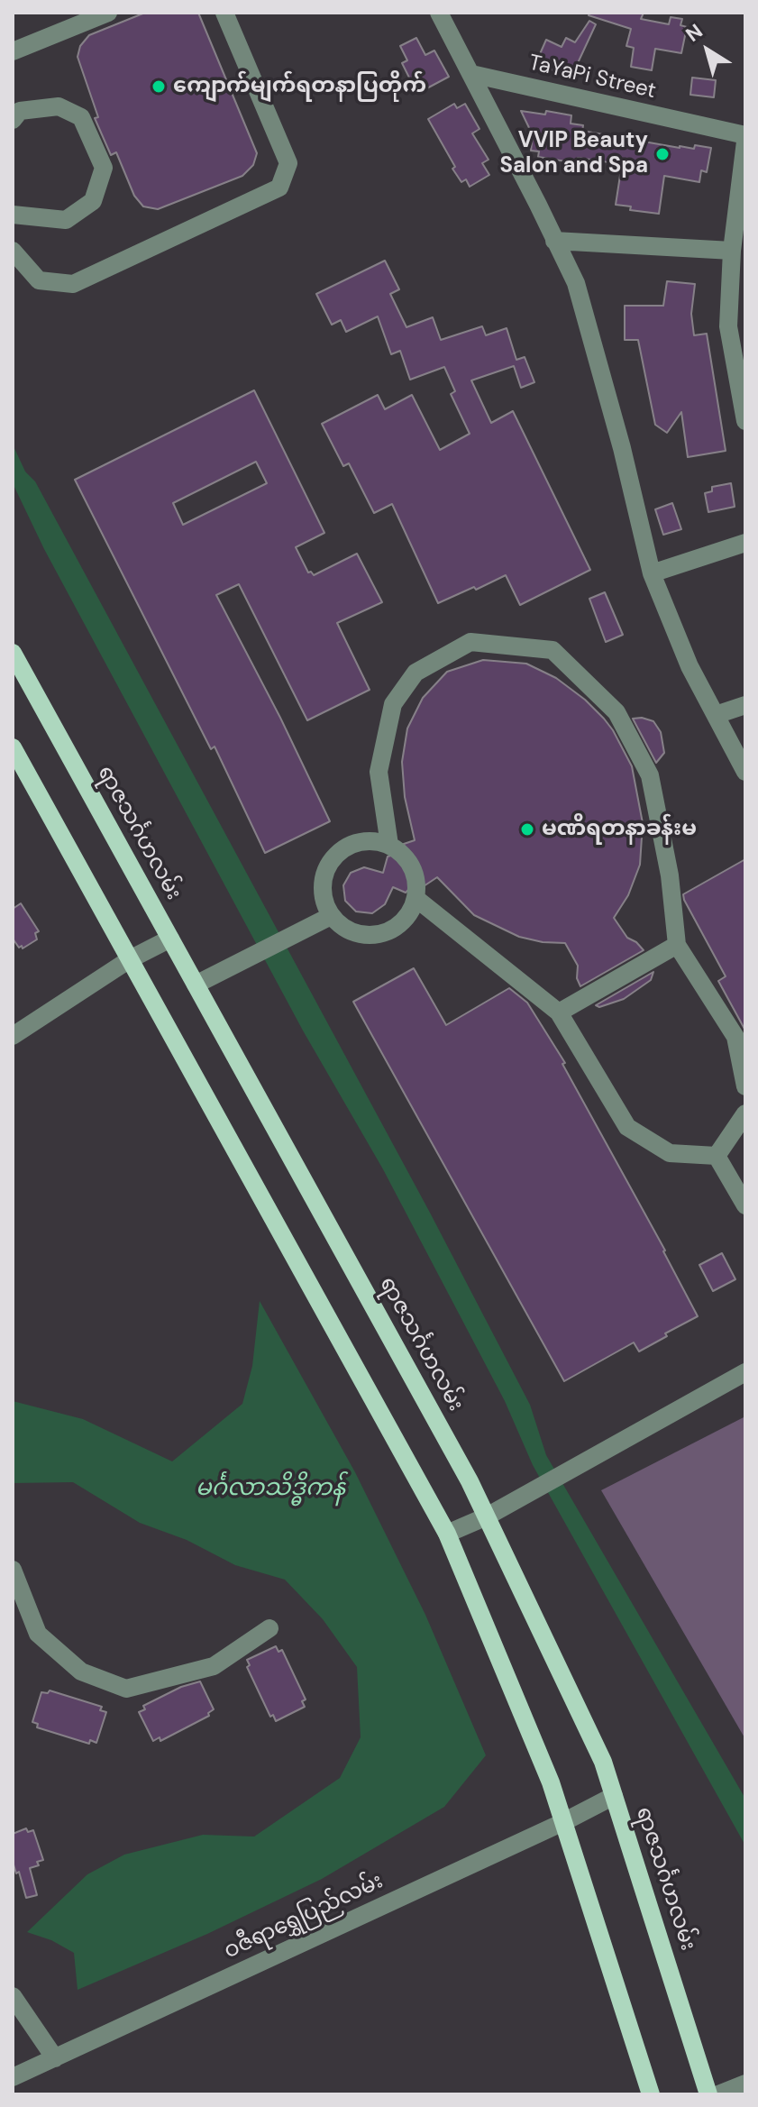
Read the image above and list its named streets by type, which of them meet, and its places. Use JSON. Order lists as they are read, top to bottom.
{
  "streets": {
    "main road": ["ရာဇသင်္ဂဟလမ်း"],
    "street": ["TaYaPi Street", "ဝဇီရာရွှေပြည်လမ်း"]
  },
  "crossings": [
    ["ရာဇသင်္ဂဟလမ်း", "ဝဇီရာရွှေပြည်လမ်း"]
  ],
  "water": ["မင်္ဂလာသိဒ္ဓိကန်"],
  "places": ["ကျောက်မျက်ရတနာပြတိုက်", "VVIP Beauty Salon and Spa", "မဏိရတနာခန်းမ"],
  "north": "top left"
}
